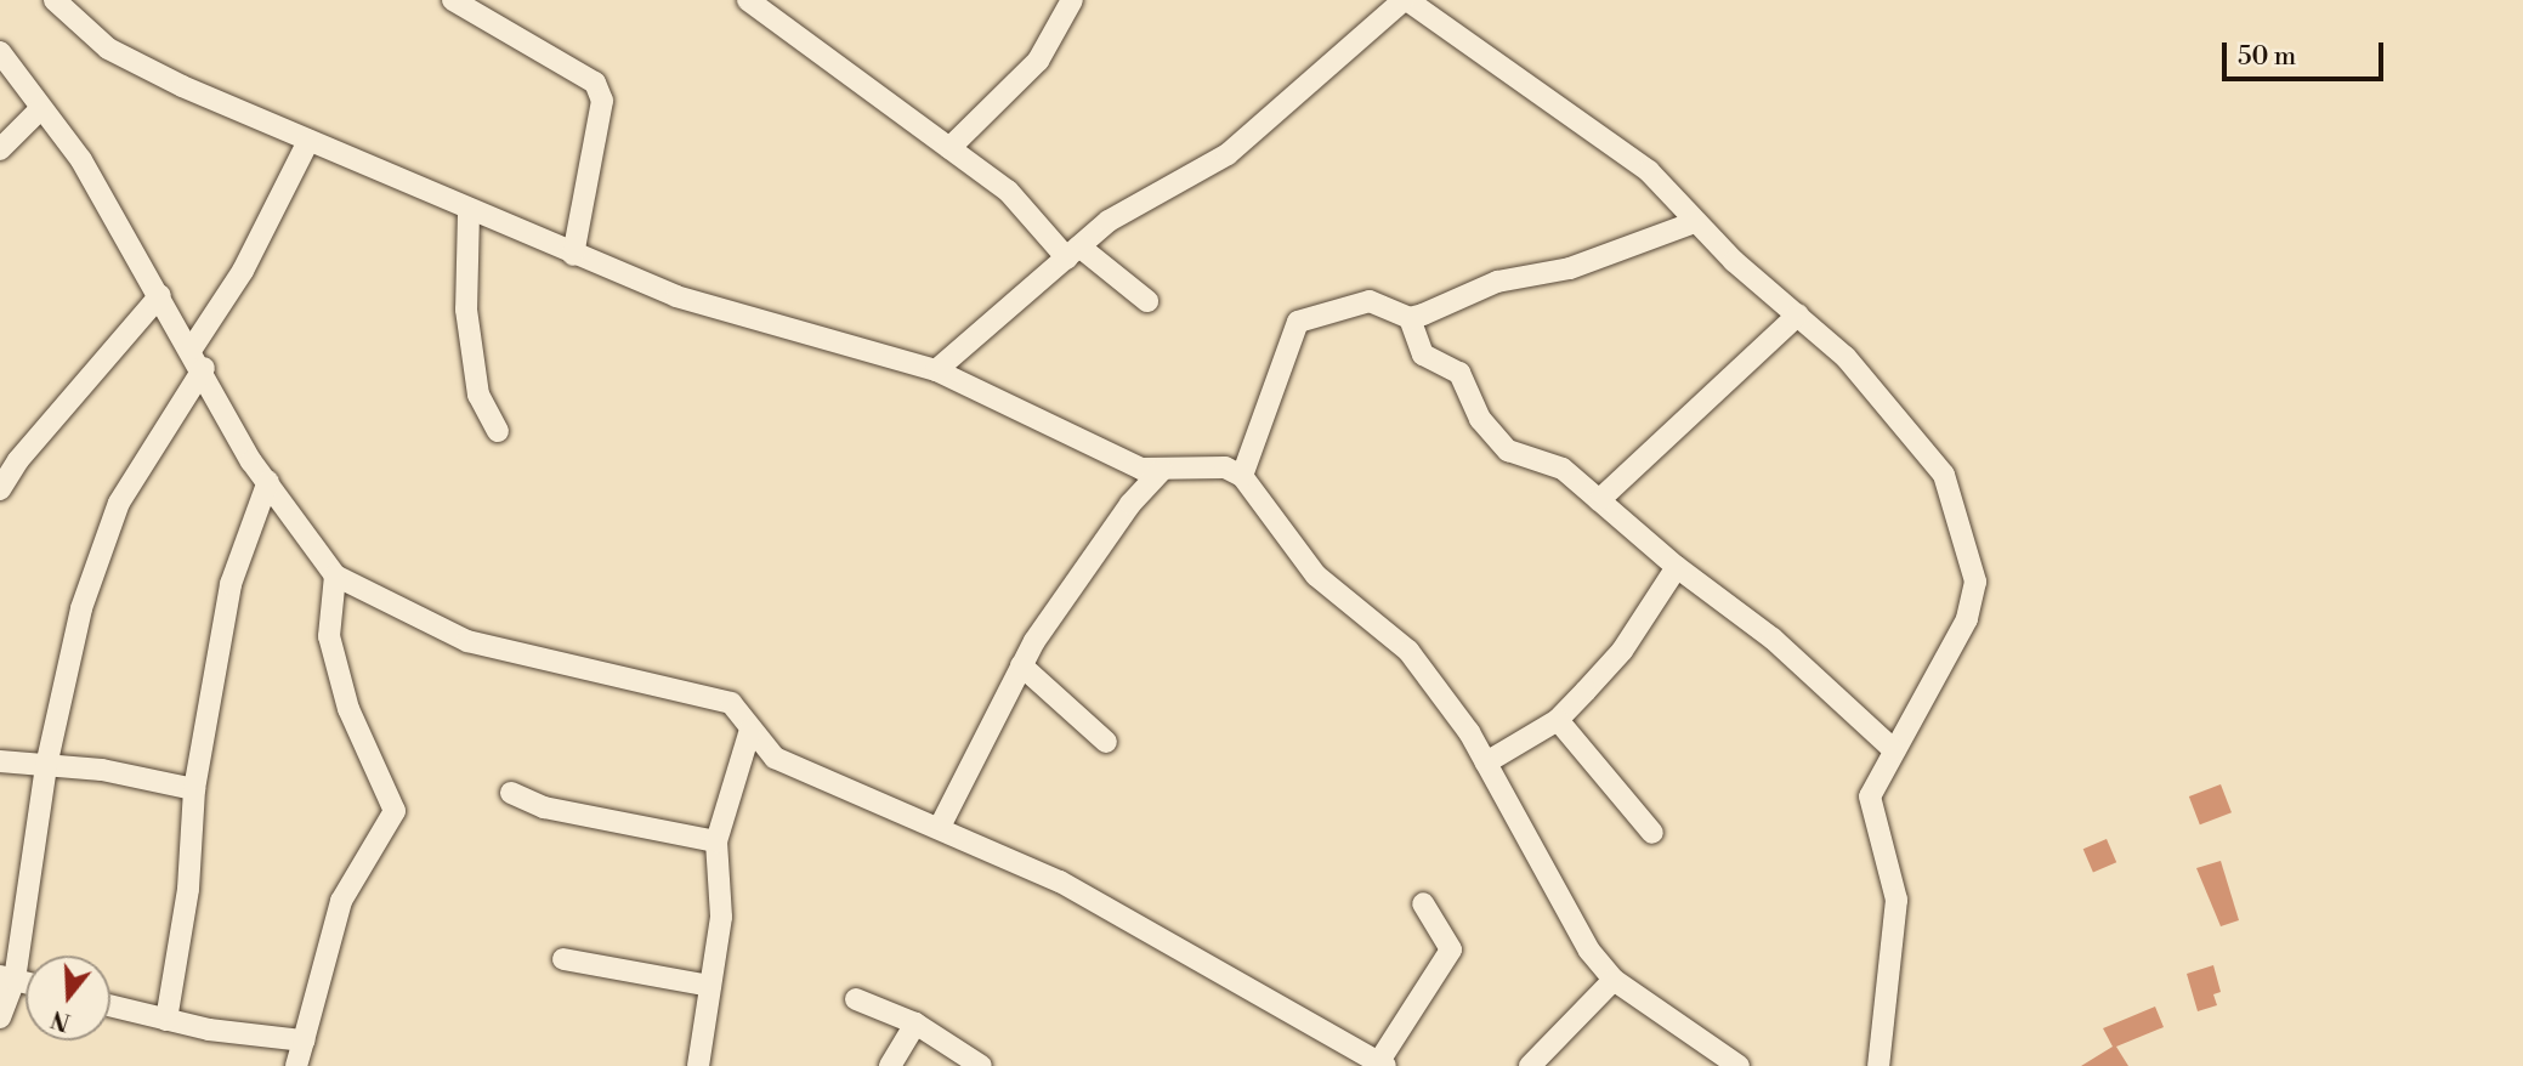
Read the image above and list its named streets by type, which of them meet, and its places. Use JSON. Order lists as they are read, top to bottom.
{
  "scale_bar": "50 m",
  "north": "bottom"
}
